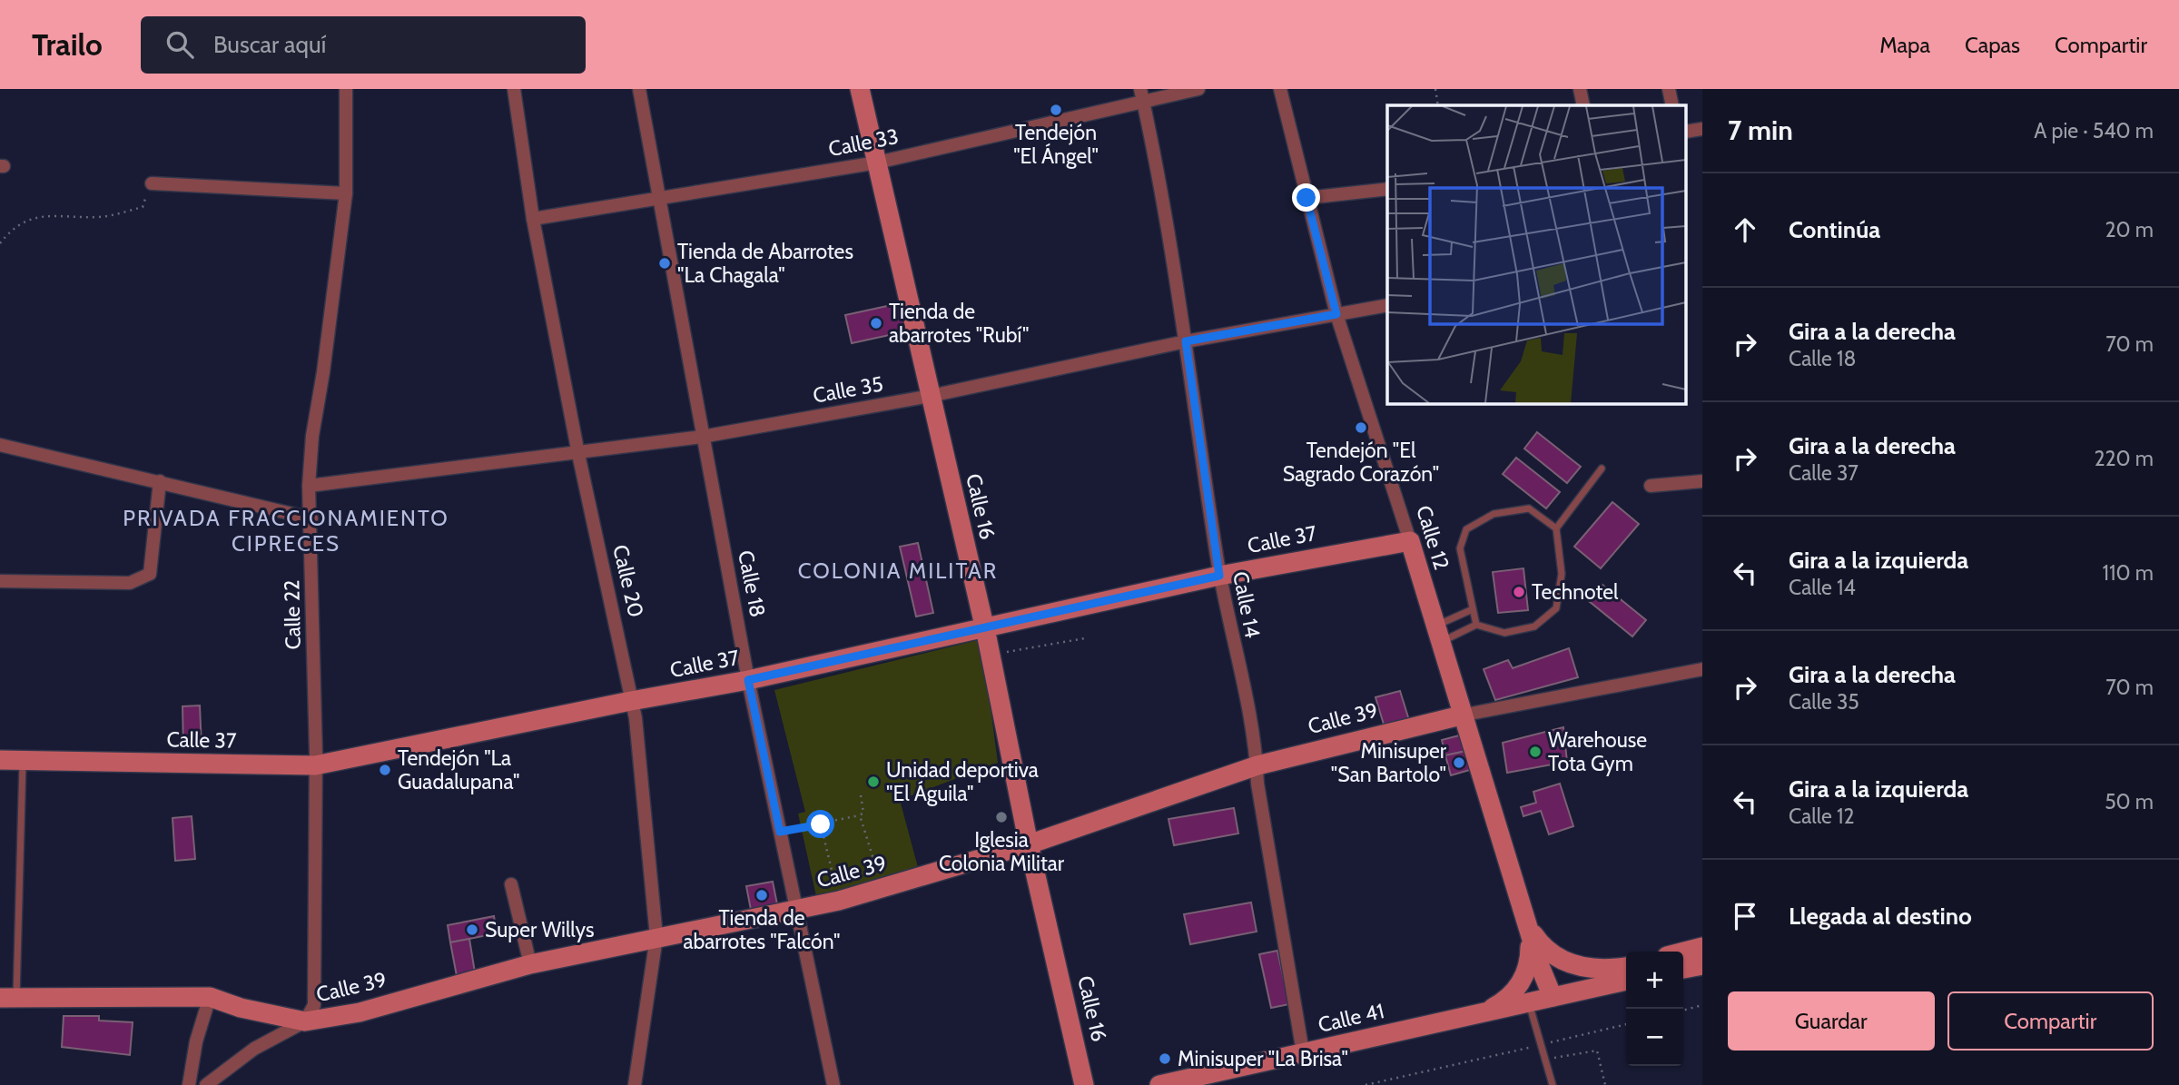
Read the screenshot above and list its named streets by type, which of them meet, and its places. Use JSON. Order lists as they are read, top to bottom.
{
  "streets": {
    "main road": [
      "Calle 16",
      "Calle 12",
      "Calle 37",
      "Calle 39",
      "Calle 41"
    ],
    "street": [
      "Calle 33",
      "Calle 35",
      "Calle 20",
      "Calle 18",
      "Calle 14",
      "Calle 22"
    ]
  },
  "crossings": [
    ["Calle 33", "Calle 16"],
    ["Calle 33", "Calle 20"],
    ["Calle 33", "Calle 18"],
    ["Calle 33", "Calle 14"],
    ["Calle 35", "Calle 16"],
    ["Calle 35", "Calle 12"],
    ["Calle 35", "Calle 20"],
    ["Calle 35", "Calle 18"],
    ["Calle 35", "Calle 14"],
    ["Calle 35", "Calle 22"],
    ["Calle 16", "Calle 37"],
    ["Calle 16", "Calle 39"],
    ["Calle 12", "Calle 37"],
    ["Calle 12", "Calle 39"],
    ["Calle 12", "Calle 41"],
    ["Calle 37", "Calle 20"],
    ["Calle 37", "Calle 18"],
    ["Calle 37", "Calle 14"],
    ["Calle 37", "Calle 22"],
    ["Calle 20", "Calle 39"],
    ["Calle 18", "Calle 39"],
    ["Calle 14", "Calle 39"],
    ["Calle 14", "Calle 41"],
    ["Calle 22", "Calle 39"]
  ],
  "districts": ["PRIVADA FRACCIONAMIENTO CIPRECES", "COLONIA MILITAR"],
  "places": [
    "Tendejón \"El Ángel\"",
    "Tienda de Abarrotes \"La Chagala\"",
    "Tienda de abarrotes \"Rubí\"",
    "Tendejón \"El Sagrado Corazón\"",
    "Technotel",
    "Warehouse Tota Gym",
    "Minisuper \"San Bartolo\"",
    "Tendejón \"La Guadalupana\"",
    "Unidad deportiva \"El Águila\"",
    "Iglesia Colonia Militar",
    "Tienda de abarrotes \"Falcón\"",
    "Super Willys",
    "Minisuper \"La Brisa\""
  ],
  "page": {
    "header": "Trailo",
    "search": "Buscar aquí",
    "nav": ["Mapa", "Capas", "Compartir"],
    "heading": ["7 min", "A pie · 540 m"],
    "list": [
      ["Continúa", "20 m"],
      ["Gira a la derecha", "Calle 18", "70 m"],
      ["Gira a la derecha", "Calle 37", "220 m"],
      ["Gira a la izquierda", "Calle 14", "110 m"],
      ["Gira a la derecha", "Calle 35", "70 m"],
      ["Gira a la izquierda", "Calle 12", "50 m"],
      "Llegada al destino"
    ],
    "map_buttons": ["+", "−"],
    "buttons": ["Guardar", "Compartir"]
  }
}
